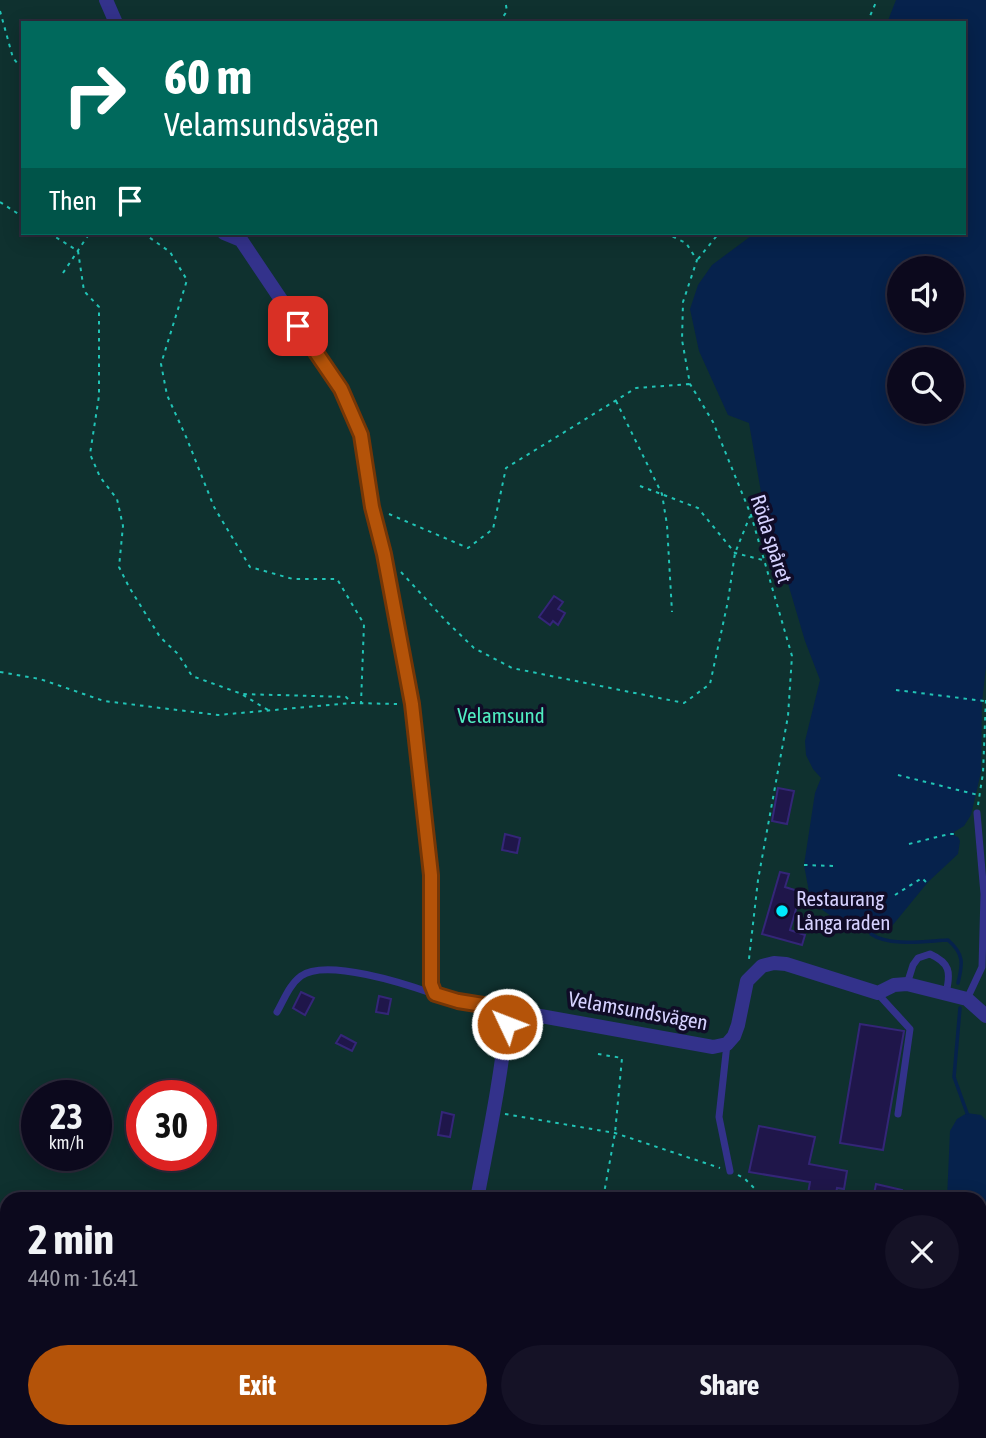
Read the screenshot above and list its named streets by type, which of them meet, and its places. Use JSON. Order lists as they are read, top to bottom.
{
  "streets": {
    "street": ["Velamsundsvägen"],
    "path": ["Röda spåret"]
  },
  "crossings": [
    ["Röda spåret", "Velamsundsvägen"]
  ],
  "parks": ["Velamsund"],
  "places": ["Restaurang Långa raden"],
  "page": {
    "turn": ["60 m", "Velamsundsvägen"],
    "then": "Then",
    "speed": "23 km/h",
    "limit": "30",
    "heading": ["2 min", "440 m · 16:41"],
    "buttons": ["Exit", "Share"]
  }
}
